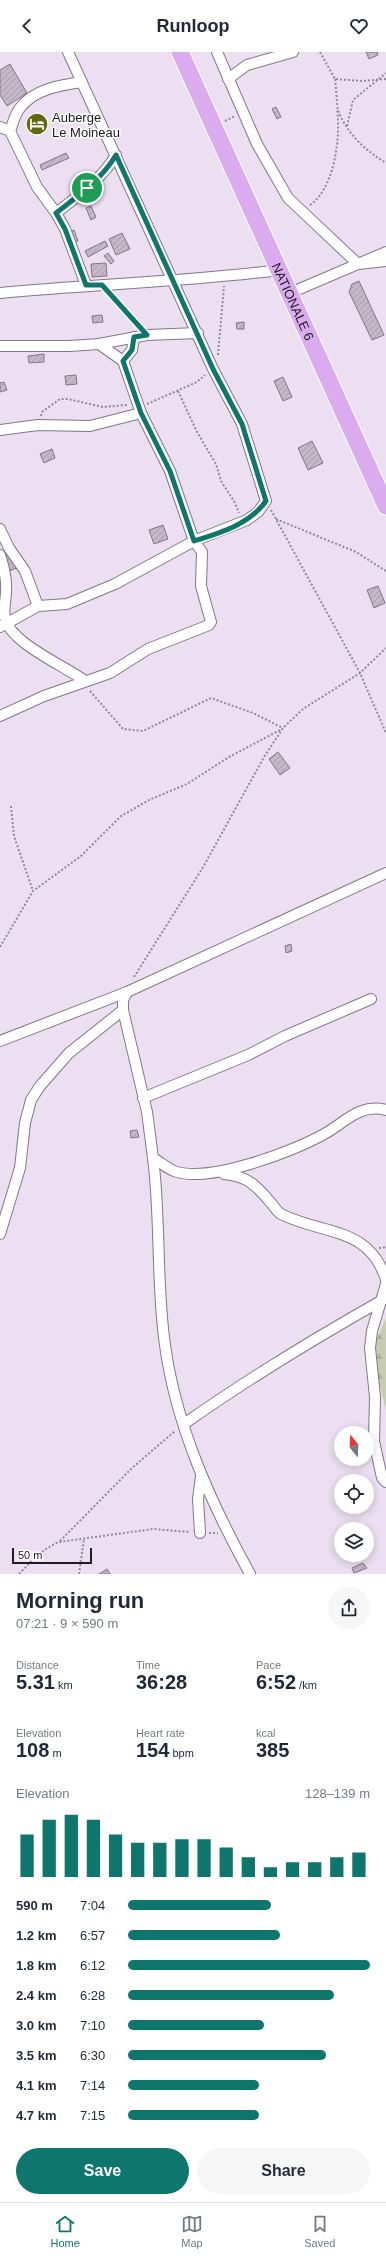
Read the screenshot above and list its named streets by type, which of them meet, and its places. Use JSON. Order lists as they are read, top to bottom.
{
  "streets": {
    "main road": ["NATIONALE 6"]
  },
  "places": {
    "hotel": ["Auberge Le Moineau"]
  },
  "scale_bar": "50 m",
  "north": "top",
  "page": {
    "header": "Runloop",
    "scale": "50 m",
    "heading": ["Morning run", "07:21 · 9 × 590 m"],
    "stats": [
      ["Distance", "5.31 km"],
      ["Time", "36:28"],
      ["Pace", "6:52 /km"],
      ["Elevation", "108 m"],
      ["Heart rate", "154 bpm"],
      ["kcal", "385"]
    ],
    "chart": ["Elevation", "128–139 m"],
    "list": [
      {
        "name": "590 m",
        "note": "7:04"
      },
      {
        "name": "1.2 km",
        "note": "6:57"
      },
      {
        "name": "1.8 km",
        "note": "6:12"
      },
      {
        "name": "2.4 km",
        "note": "6:28"
      },
      {
        "name": "3.0 km",
        "note": "7:10"
      },
      {
        "name": "3.5 km",
        "note": "6:30"
      },
      {
        "name": "4.1 km",
        "note": "7:14"
      },
      {
        "name": "4.7 km",
        "note": "7:15"
      }
    ],
    "buttons": ["Save", "Share"],
    "tabs": ["Home", "Map", "Saved"]
  }
}
